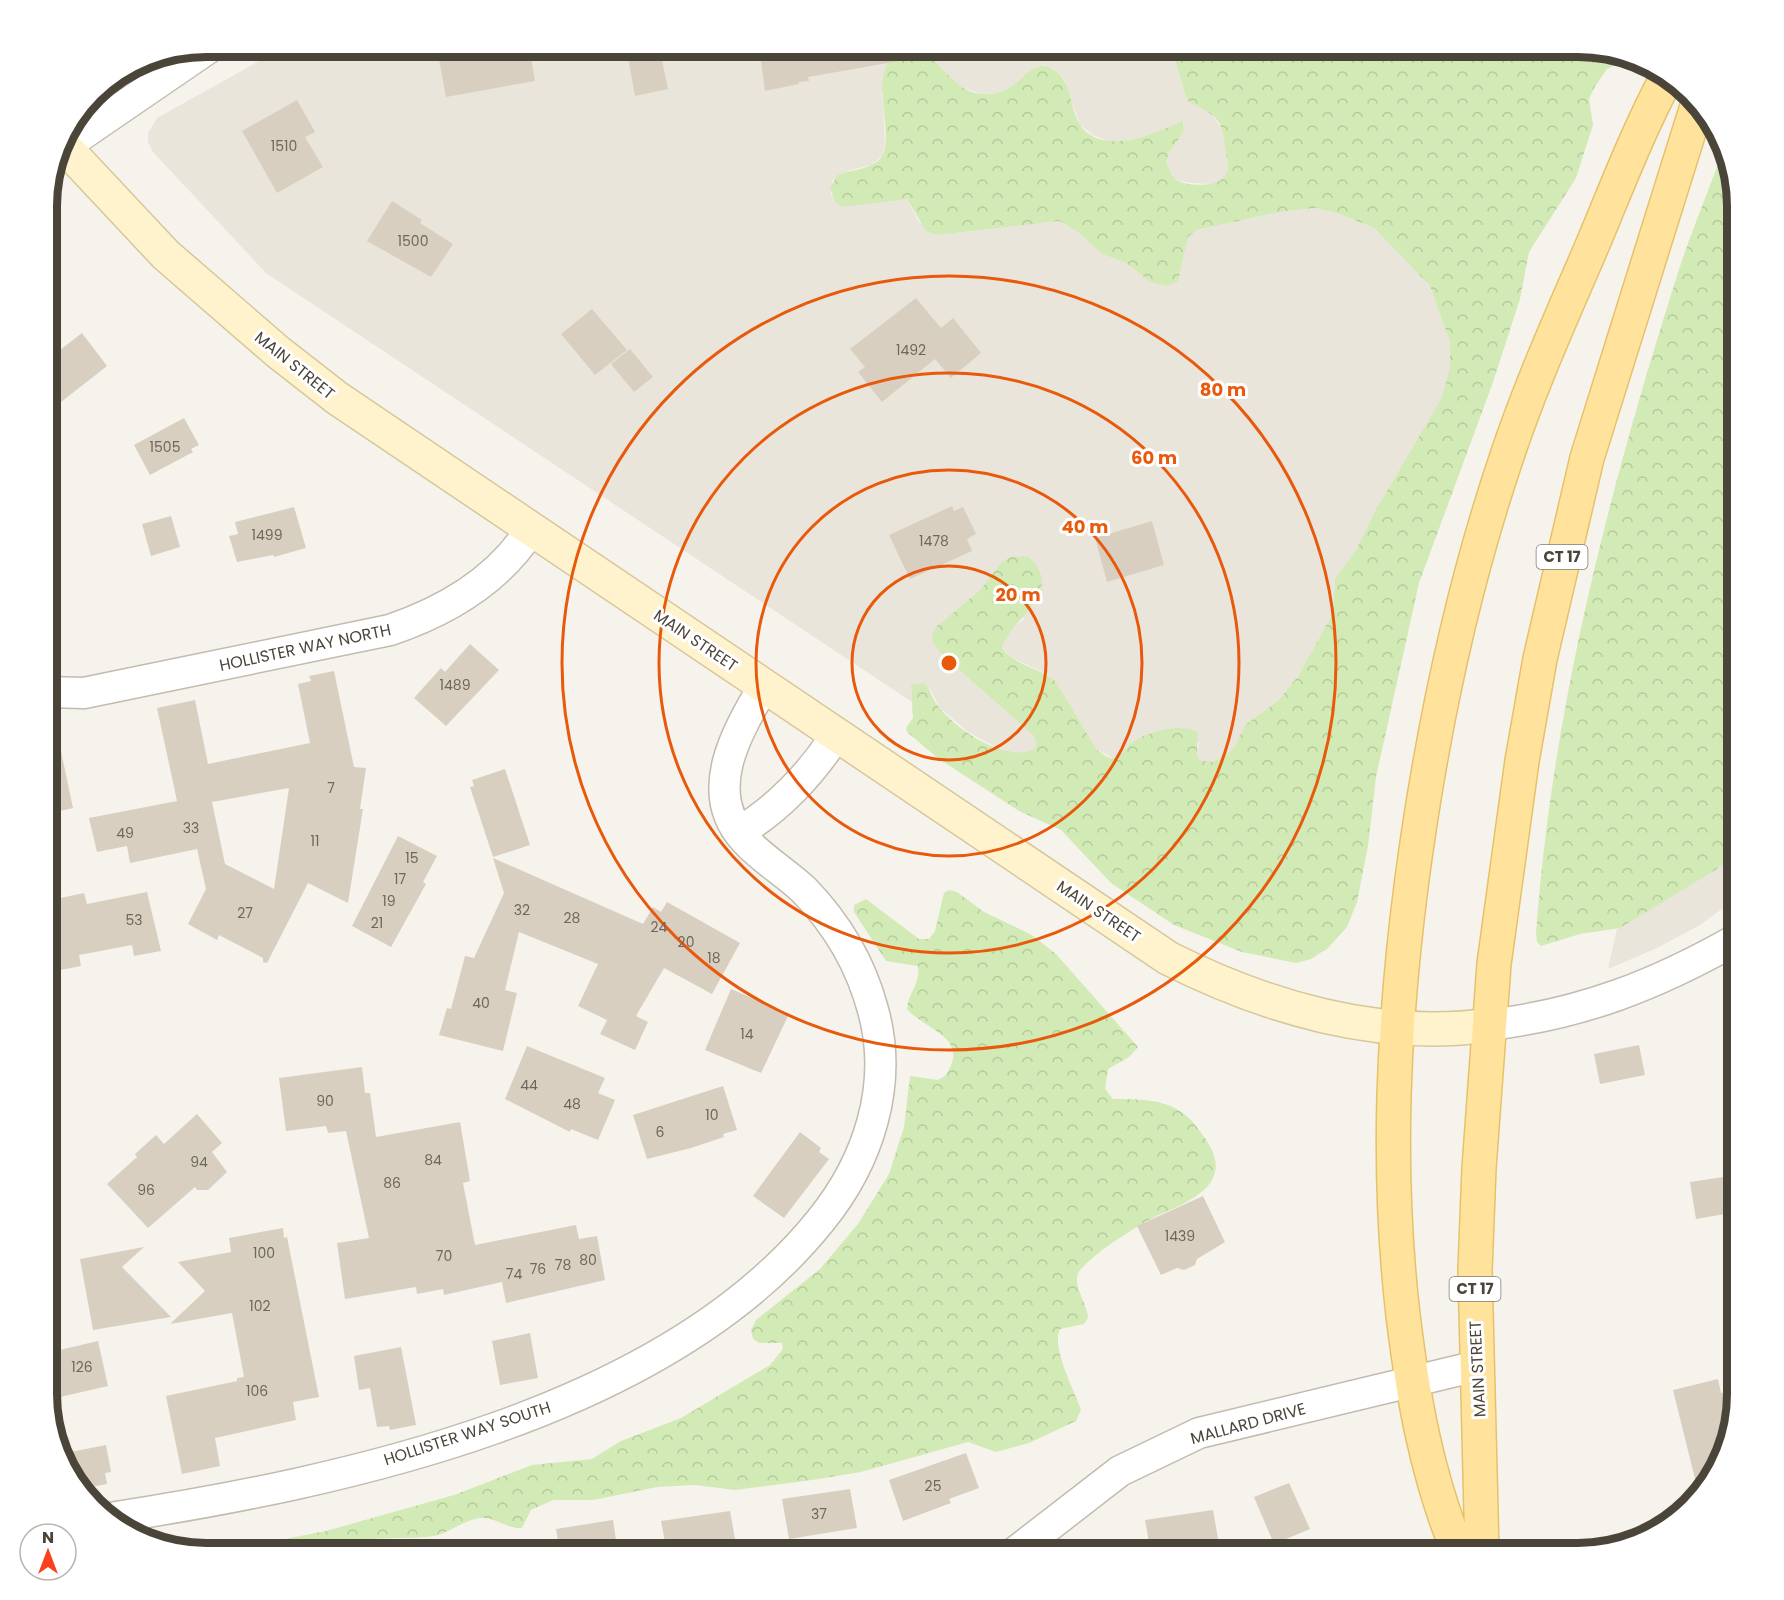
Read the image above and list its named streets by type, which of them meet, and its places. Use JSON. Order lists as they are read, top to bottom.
{
  "streets": {
    "main road": ["MAIN STREET", "CT 17"],
    "street": ["HOLLISTER WAY NORTH", "MALLARD DRIVE", "HOLLISTER WAY SOUTH"]
  },
  "crossings": [
    ["MAIN STREET", "CT 17"],
    ["MAIN STREET", "HOLLISTER WAY NORTH"],
    ["MAIN STREET", "MALLARD DRIVE"],
    ["MAIN STREET", "HOLLISTER WAY SOUTH"]
  ],
  "house_numbers": [
    "1510",
    "1500",
    "1492",
    "1505",
    "1499",
    "1478",
    "1489",
    "7",
    "33",
    "49",
    "11",
    "15",
    "17",
    "19",
    "32",
    "27",
    "28",
    "53",
    "21",
    "24",
    "20",
    "18",
    "40",
    "14",
    "44",
    "90",
    "48",
    "10",
    "6",
    "84",
    "94",
    "86",
    "96",
    "1439",
    "100",
    "70",
    "80",
    "78",
    "76",
    "74",
    "102",
    "126",
    "106",
    "25",
    "37"
  ],
  "north": "top",
  "rings": [
    "80 m",
    "60 m",
    "40 m",
    "20 m"
  ]
}
